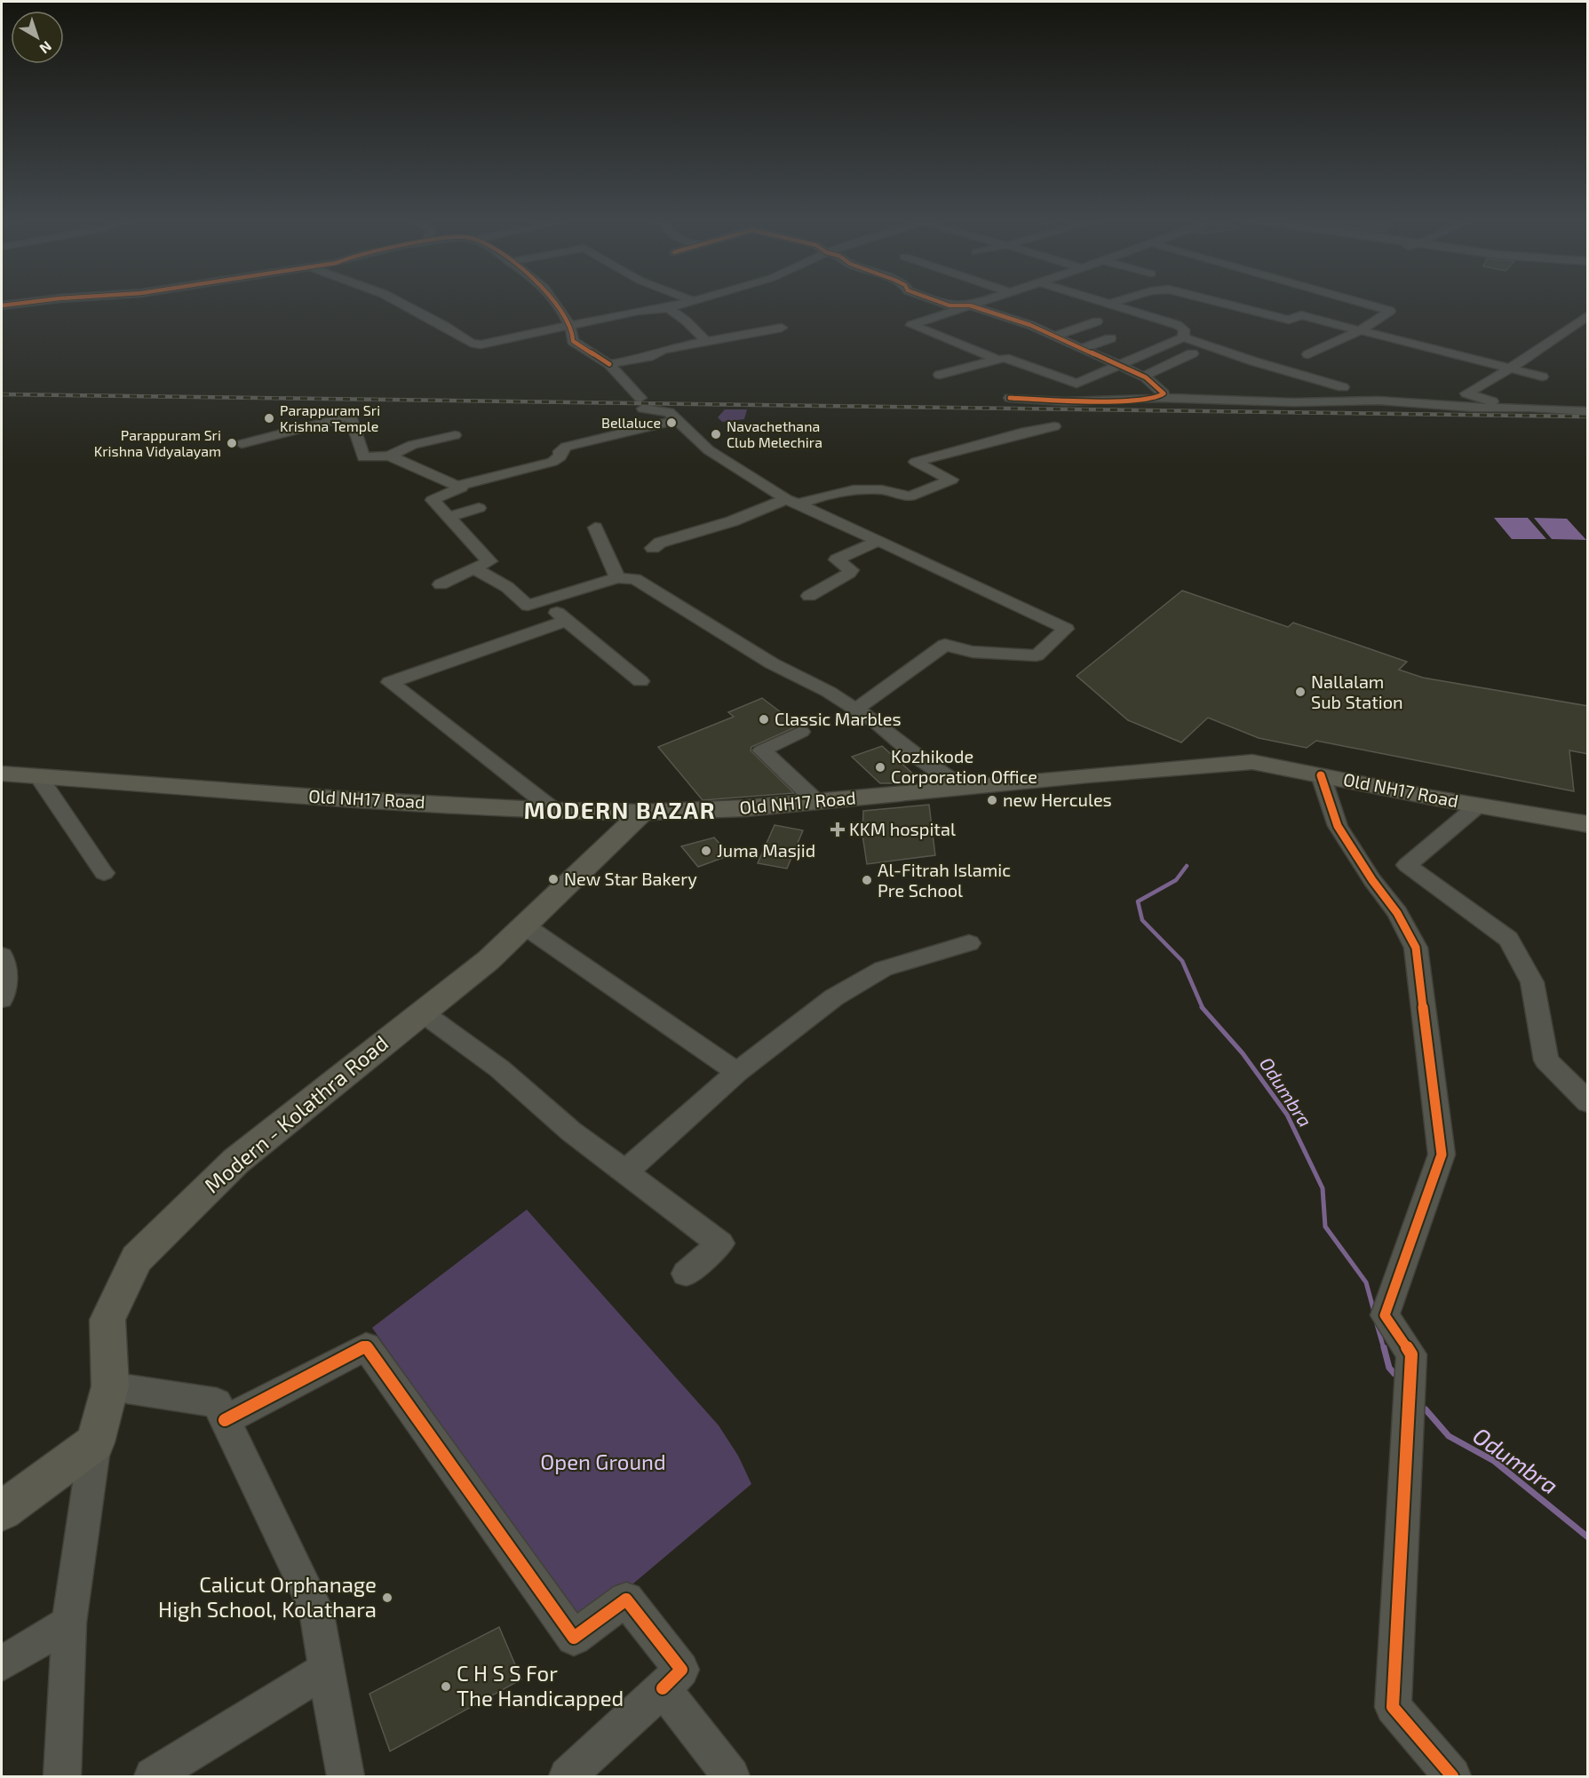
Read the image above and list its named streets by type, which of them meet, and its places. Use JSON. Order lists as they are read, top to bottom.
{
  "streets": {
    "main road": ["Old NH17 Road", "Modern - Kolathra Road"]
  },
  "crossings": [
    ["Old NH17 Road", "Modern - Kolathra Road"]
  ],
  "districts": ["MODERN BAZAR"],
  "water": ["Odumbra"],
  "parks": ["Open Ground"],
  "places": {
    "other": [
      "Parappuram Sri Krishna Temple",
      "Bellaluce",
      "Navachethana Club Melechira",
      "Parappuram Sri Krishna Vidyalayam",
      "Nallalam Sub Station",
      "Classic Marbles",
      "Kozhikode Corporation Office",
      "new Hercules",
      "Juma Masjid",
      "New Star Bakery",
      "Al-Fitrah Islamic Pre School",
      "Calicut Orphanage High School, Kolathara",
      "C H S S For The Handicapped"
    ],
    "health": ["KKM hospital"]
  },
  "north": "bottom right"
}
